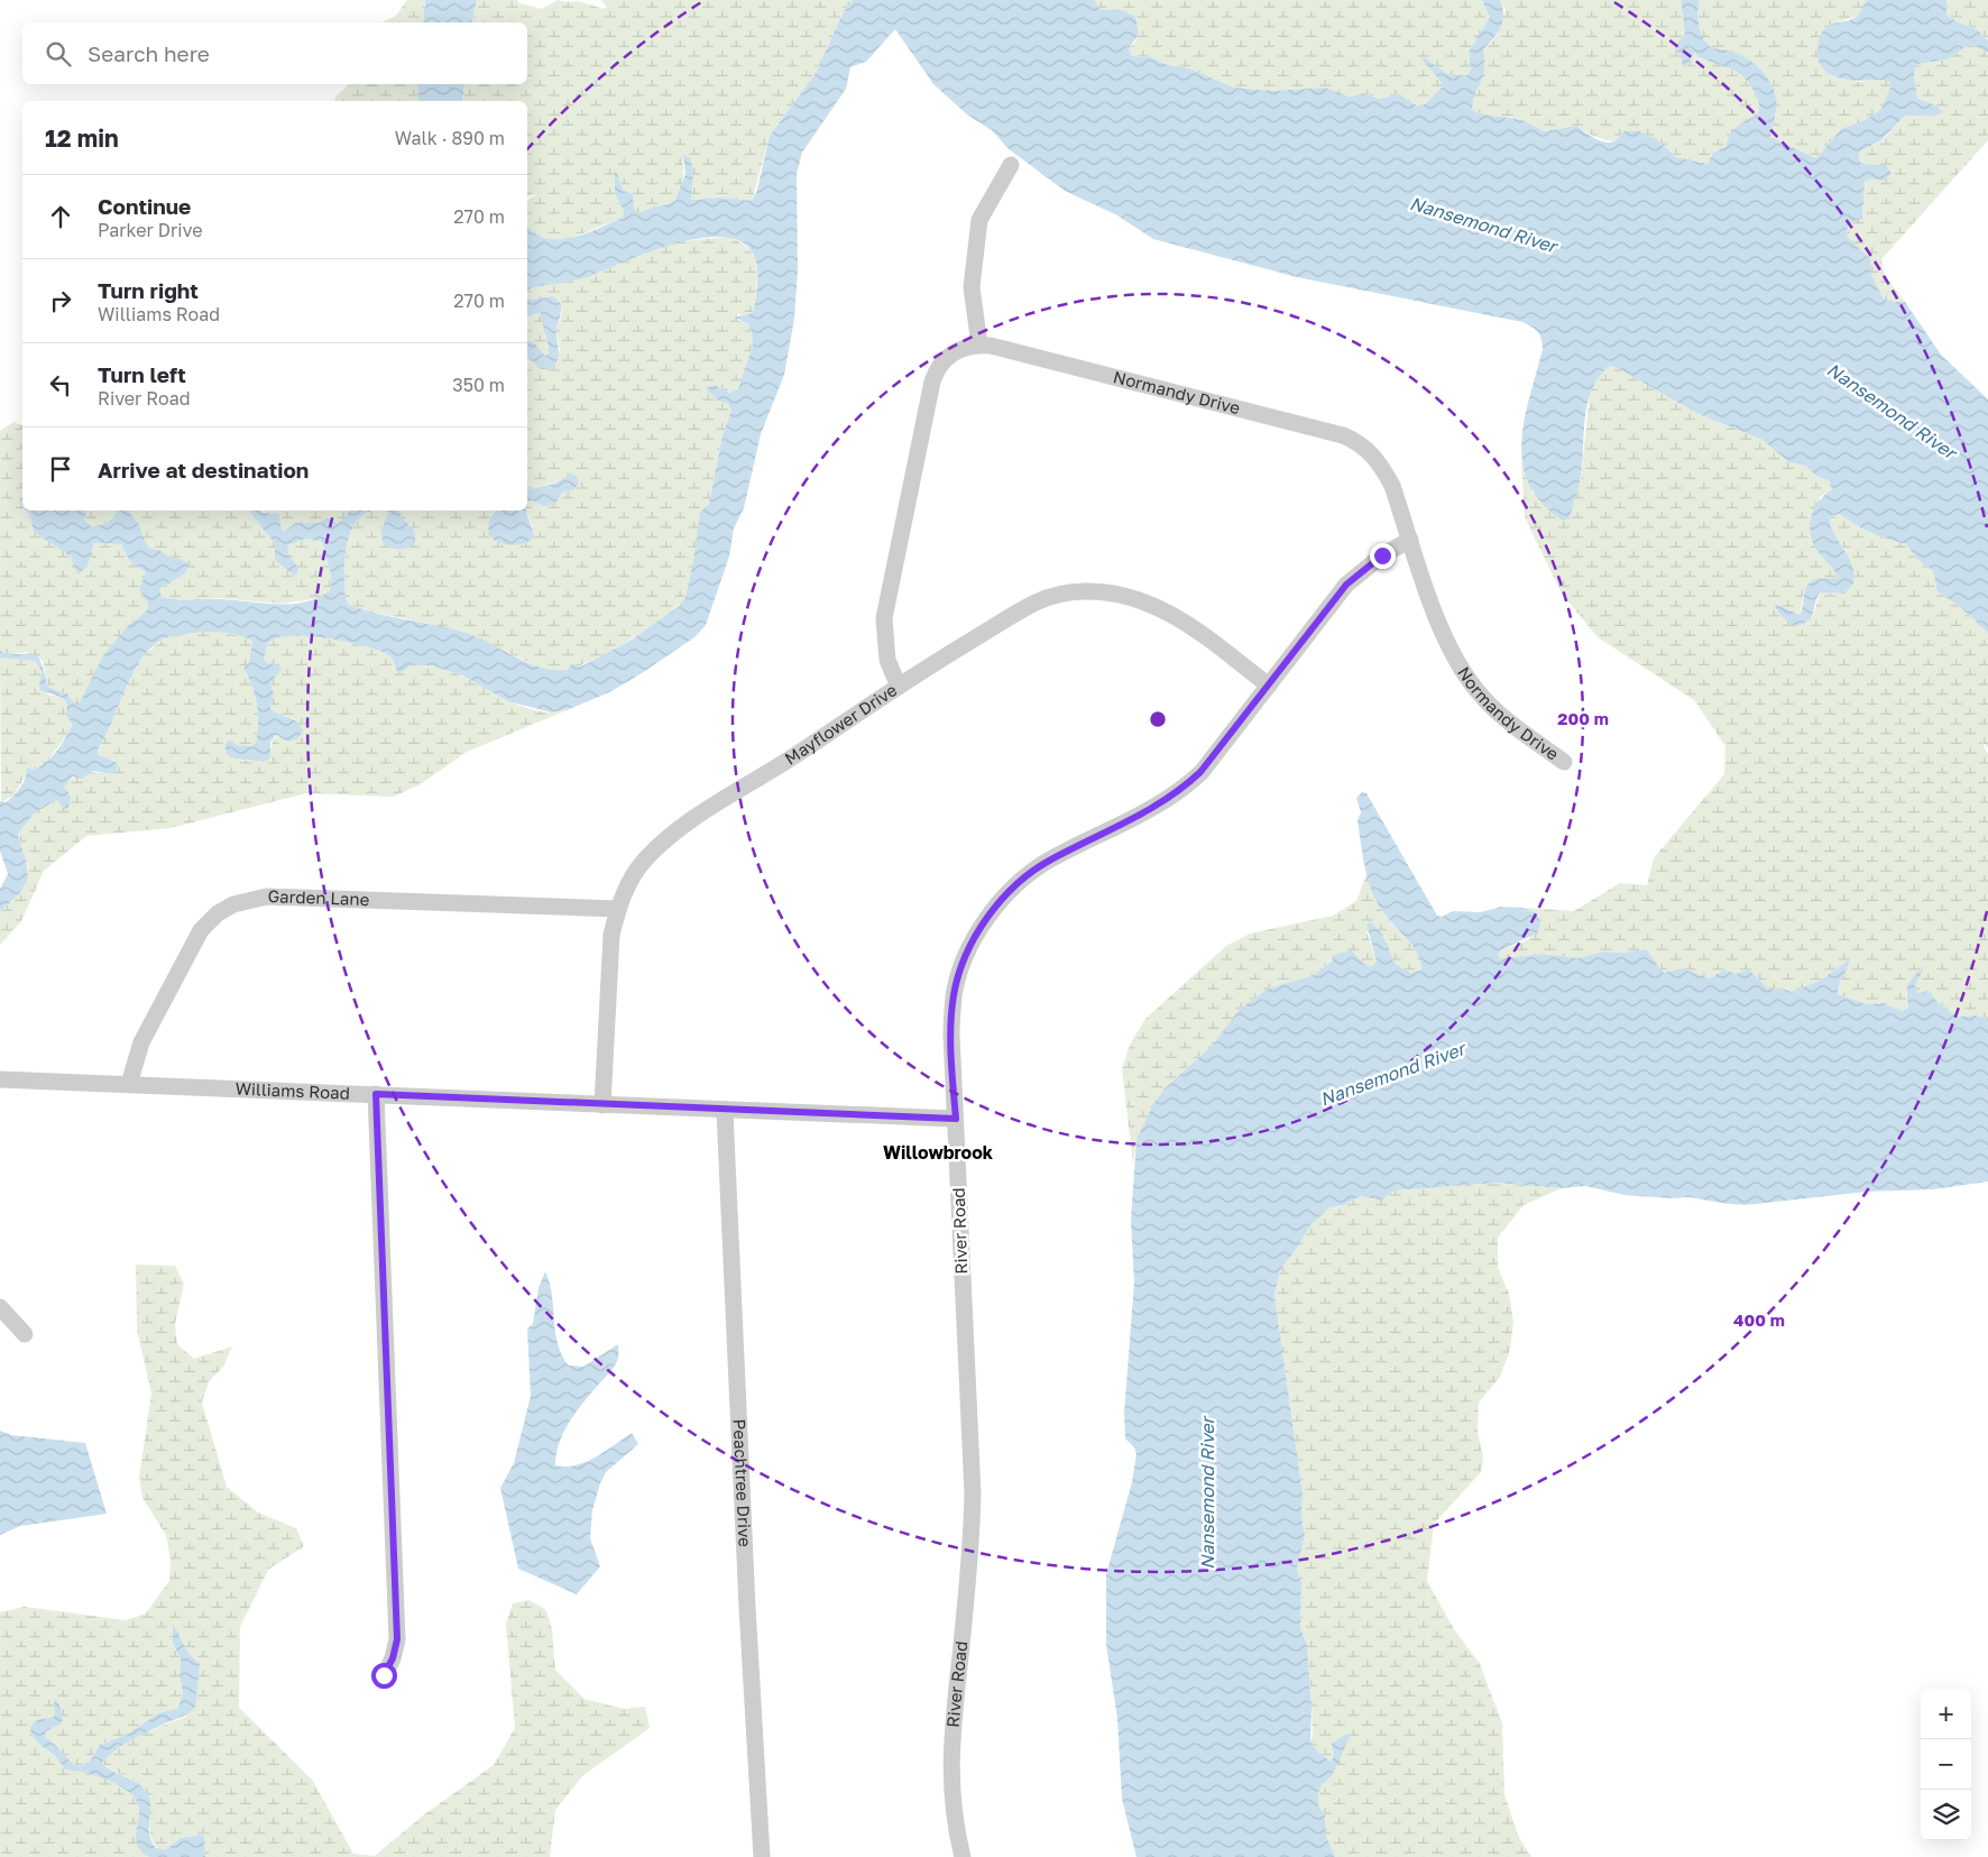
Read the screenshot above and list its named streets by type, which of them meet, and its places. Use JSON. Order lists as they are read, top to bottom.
{
  "streets": {
    "street": [
      "Normandy Drive",
      "Mayflower Drive",
      "Garden Lane",
      "Williams Road",
      "River Road",
      "Peachtree Drive"
    ]
  },
  "crossings": [
    ["Normandy Drive", "River Road"],
    ["Mayflower Drive", "Garden Lane"],
    ["Mayflower Drive", "Williams Road"],
    ["Mayflower Drive", "River Road"],
    ["Garden Lane", "Williams Road"],
    ["Williams Road", "River Road"],
    ["Williams Road", "Peachtree Drive"]
  ],
  "districts": ["Willowbrook"],
  "water": ["Nansemond River"],
  "page": {
    "search": "Search here",
    "heading": ["12 min", "Walk · 890 m"],
    "list": [
      ["Continue", "Parker Drive", "270 m"],
      ["Turn right", "Williams Road", "270 m"],
      ["Turn left", "River Road", "350 m"],
      "Arrive at destination"
    ],
    "map_buttons": ["+", "−"]
  },
  "rings": ["200 m", "400 m"]
}
